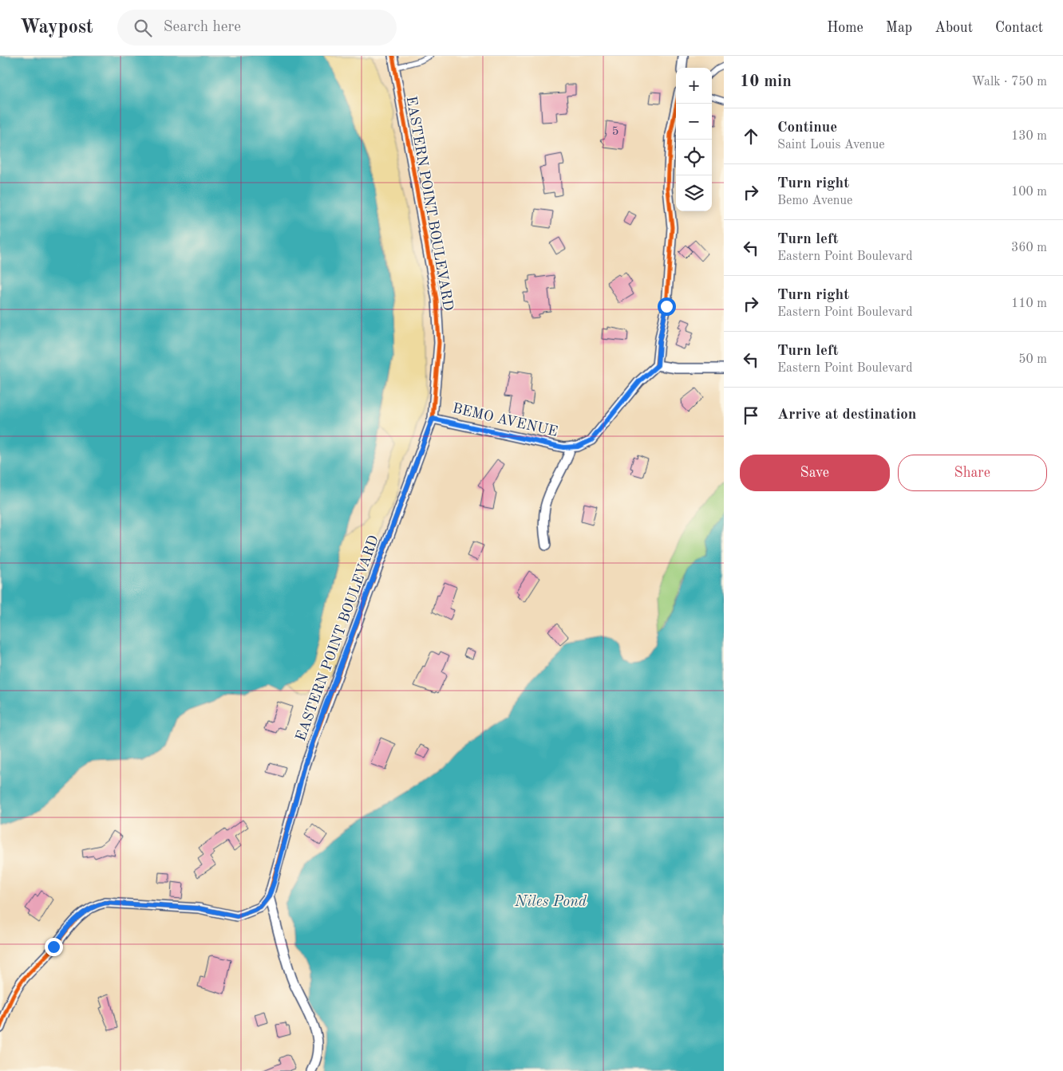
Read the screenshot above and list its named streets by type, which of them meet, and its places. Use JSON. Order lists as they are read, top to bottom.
{
  "streets": {
    "street": ["EASTERN POINT BOULEVARD", "BEMO AVENUE"]
  },
  "crossings": [
    ["EASTERN POINT BOULEVARD", "BEMO AVENUE"]
  ],
  "water": ["Niles Pond"],
  "house_numbers": ["5"],
  "page": {
    "header": "Waypost",
    "search": "Search here",
    "nav": [
      "Home",
      "Map",
      "About",
      "Contact"
    ],
    "heading": ["10 min", "Walk · 750 m"],
    "map_buttons": ["+", "−"],
    "list": [
      ["Continue", "Saint Louis Avenue", "130 m"],
      ["Turn right", "Bemo Avenue", "100 m"],
      ["Turn left", "Eastern Point Boulevard", "360 m"],
      ["Turn right", "Eastern Point Boulevard", "110 m"],
      ["Turn left", "Eastern Point Boulevard", "50 m"],
      "Arrive at destination"
    ],
    "buttons": ["Save", "Share"]
  }
}
